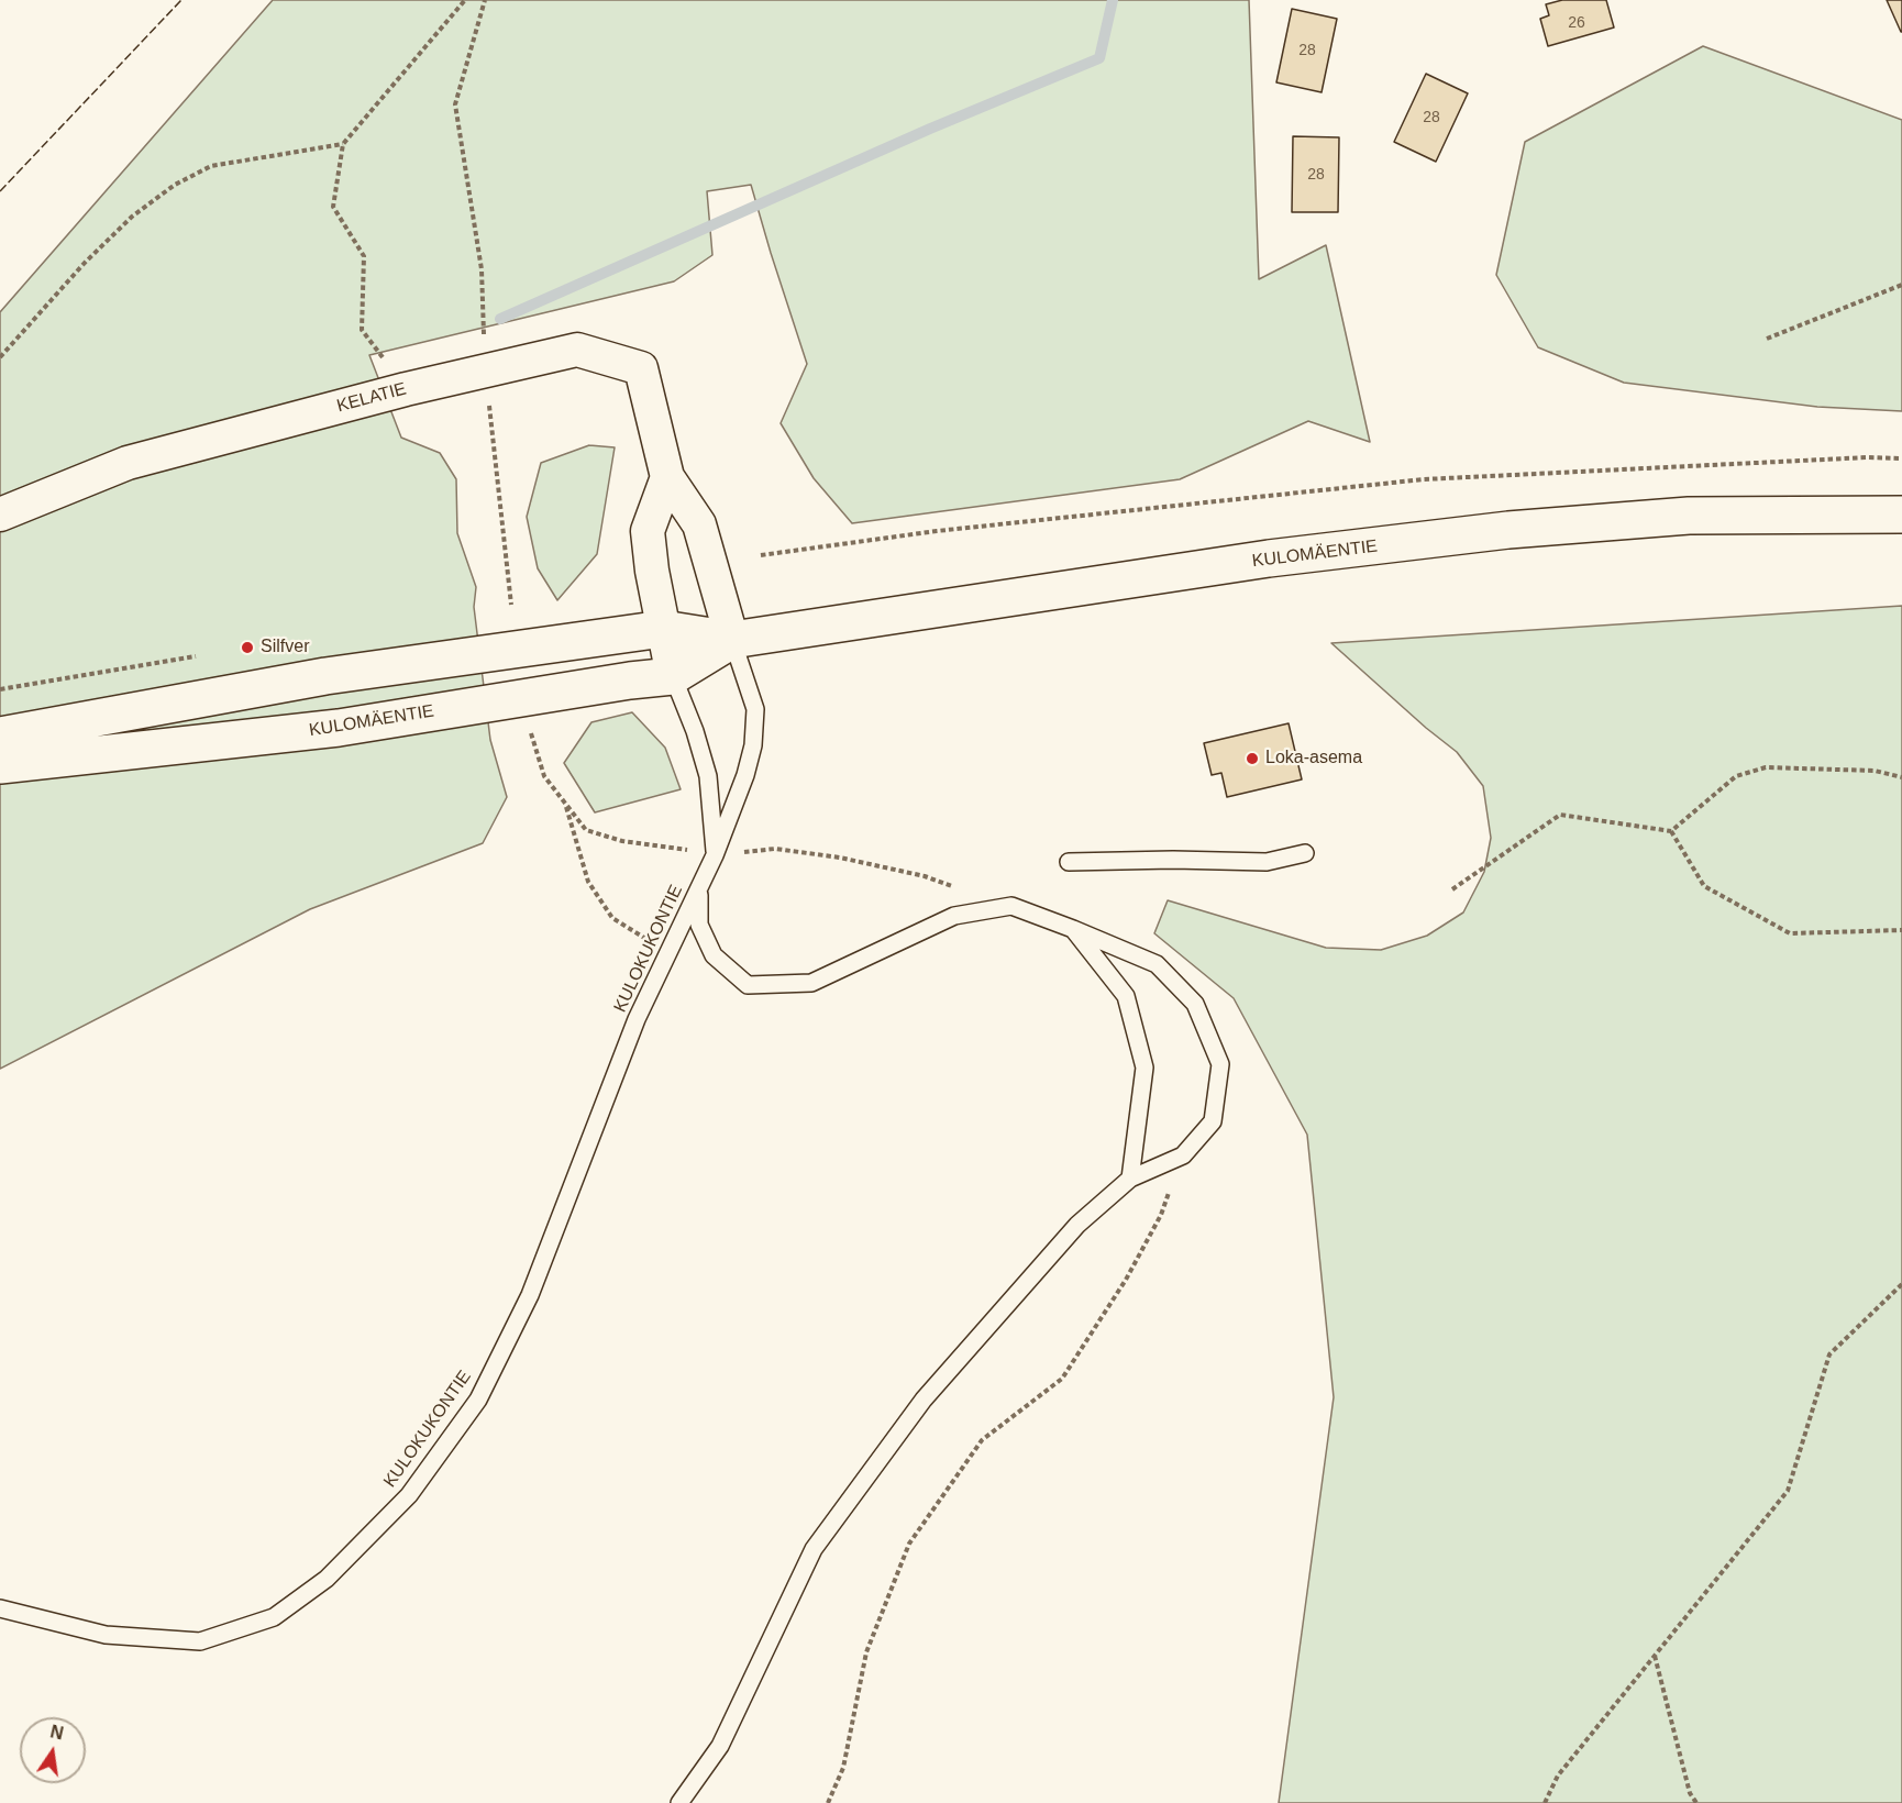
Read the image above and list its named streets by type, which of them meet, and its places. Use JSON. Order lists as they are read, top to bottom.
{
  "streets": {
    "main road": ["KULOMÄENTIE"],
    "street": ["KELATIE"],
    "lane": ["KULOKUKONTIE"]
  },
  "crossings": [
    ["KELATIE", "KULOMÄENTIE"],
    ["KELATIE", "KULOKUKONTIE"],
    ["KULOMÄENTIE", "KULOKUKONTIE"]
  ],
  "places": ["Silfver", "Loka-asema"],
  "house_numbers": [
    "26",
    "28",
    "28",
    "28"
  ],
  "north": "top"
}
